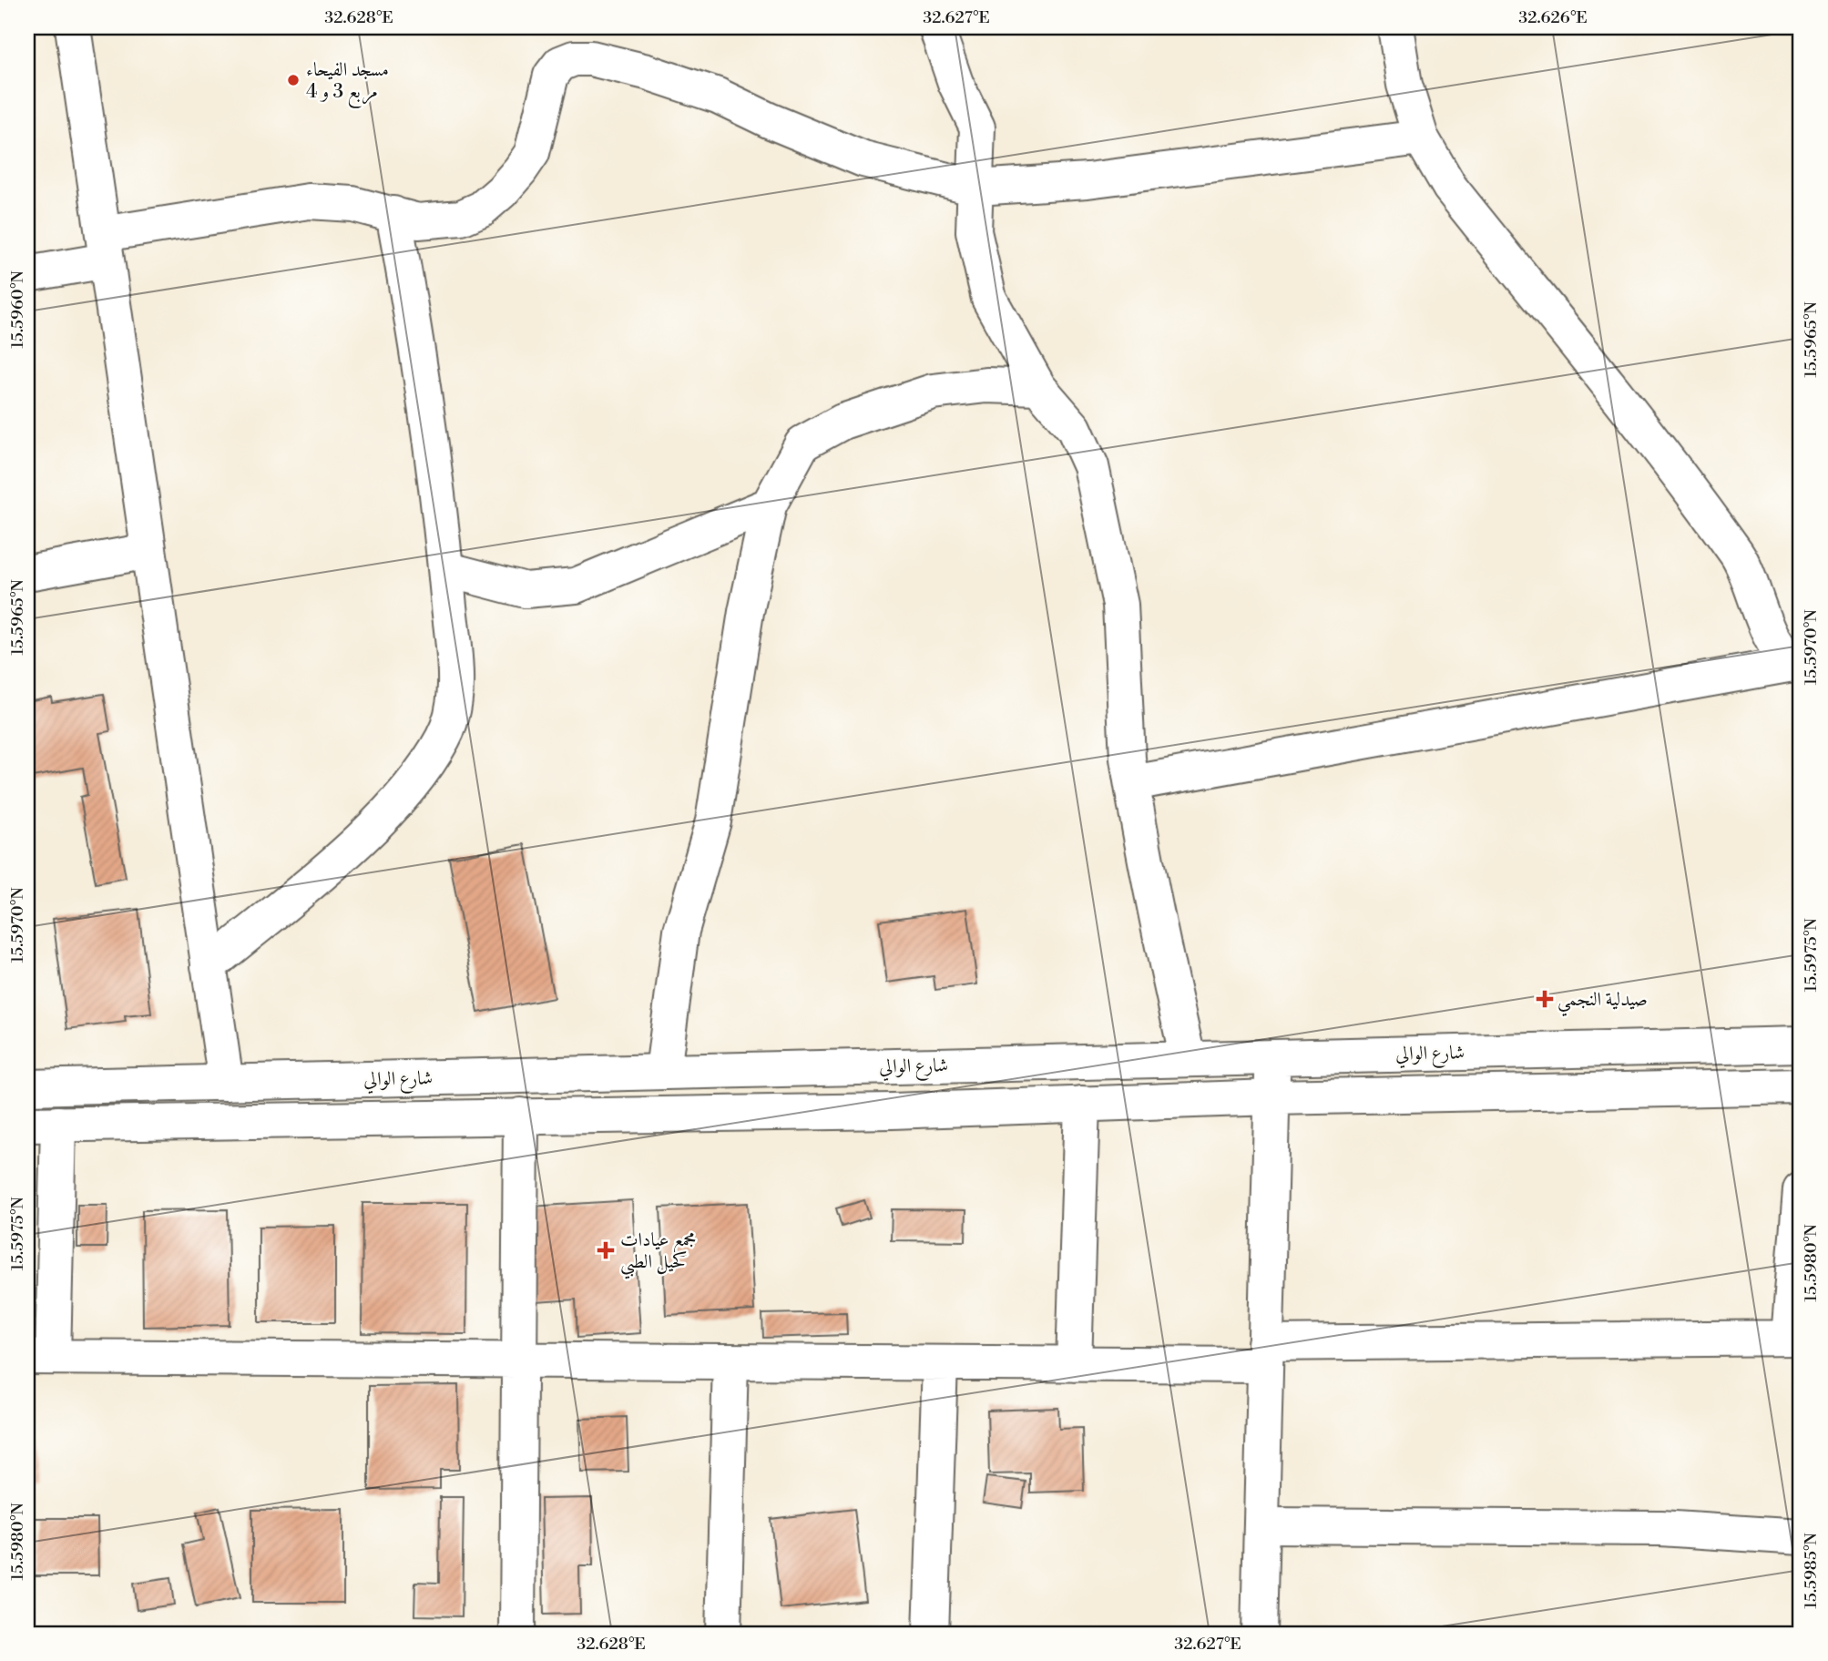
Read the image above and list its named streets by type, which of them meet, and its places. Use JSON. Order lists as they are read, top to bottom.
{
  "streets": {
    "street": ["شارع الوالي"]
  },
  "places": {
    "other": ["مسجد الفيحاء مربع 3 و 4"],
    "health": ["صيدلية النجمي", "مجمع عيادات كحيل الطبي"]
  },
  "coordinates": [
    "32.628°E",
    "32.627°E",
    "32.626°E",
    "15.5960°N",
    "15.5965°N",
    "15.5970°N",
    "15.5975°N",
    "15.5980°N",
    "15.5985°N"
  ]
}
